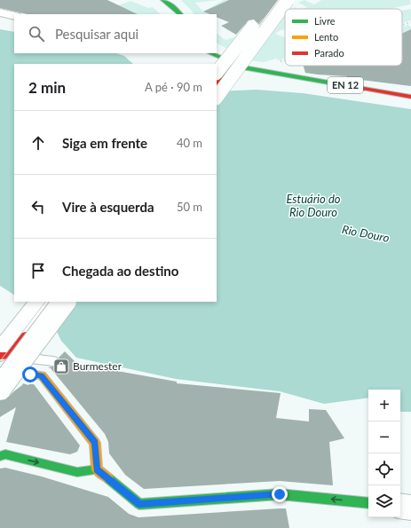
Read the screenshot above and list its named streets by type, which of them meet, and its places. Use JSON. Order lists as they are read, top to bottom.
{
  "streets": {
    "main road": ["EN 12"]
  },
  "water": ["Estuário do Rio Douro", "Rio Douro"],
  "places": {
    "shop": ["Burmester"]
  },
  "legend": ["Livre", "Lento", "Parado"],
  "page": {
    "search": "Pesquisar aqui",
    "heading": ["2 min", "A pé · 90 m"],
    "list": [
      ["Siga em frente", "40 m"],
      ["Vire à esquerda", "50 m"],
      "Chegada ao destino"
    ],
    "map_buttons": ["+", "−"]
  }
}
